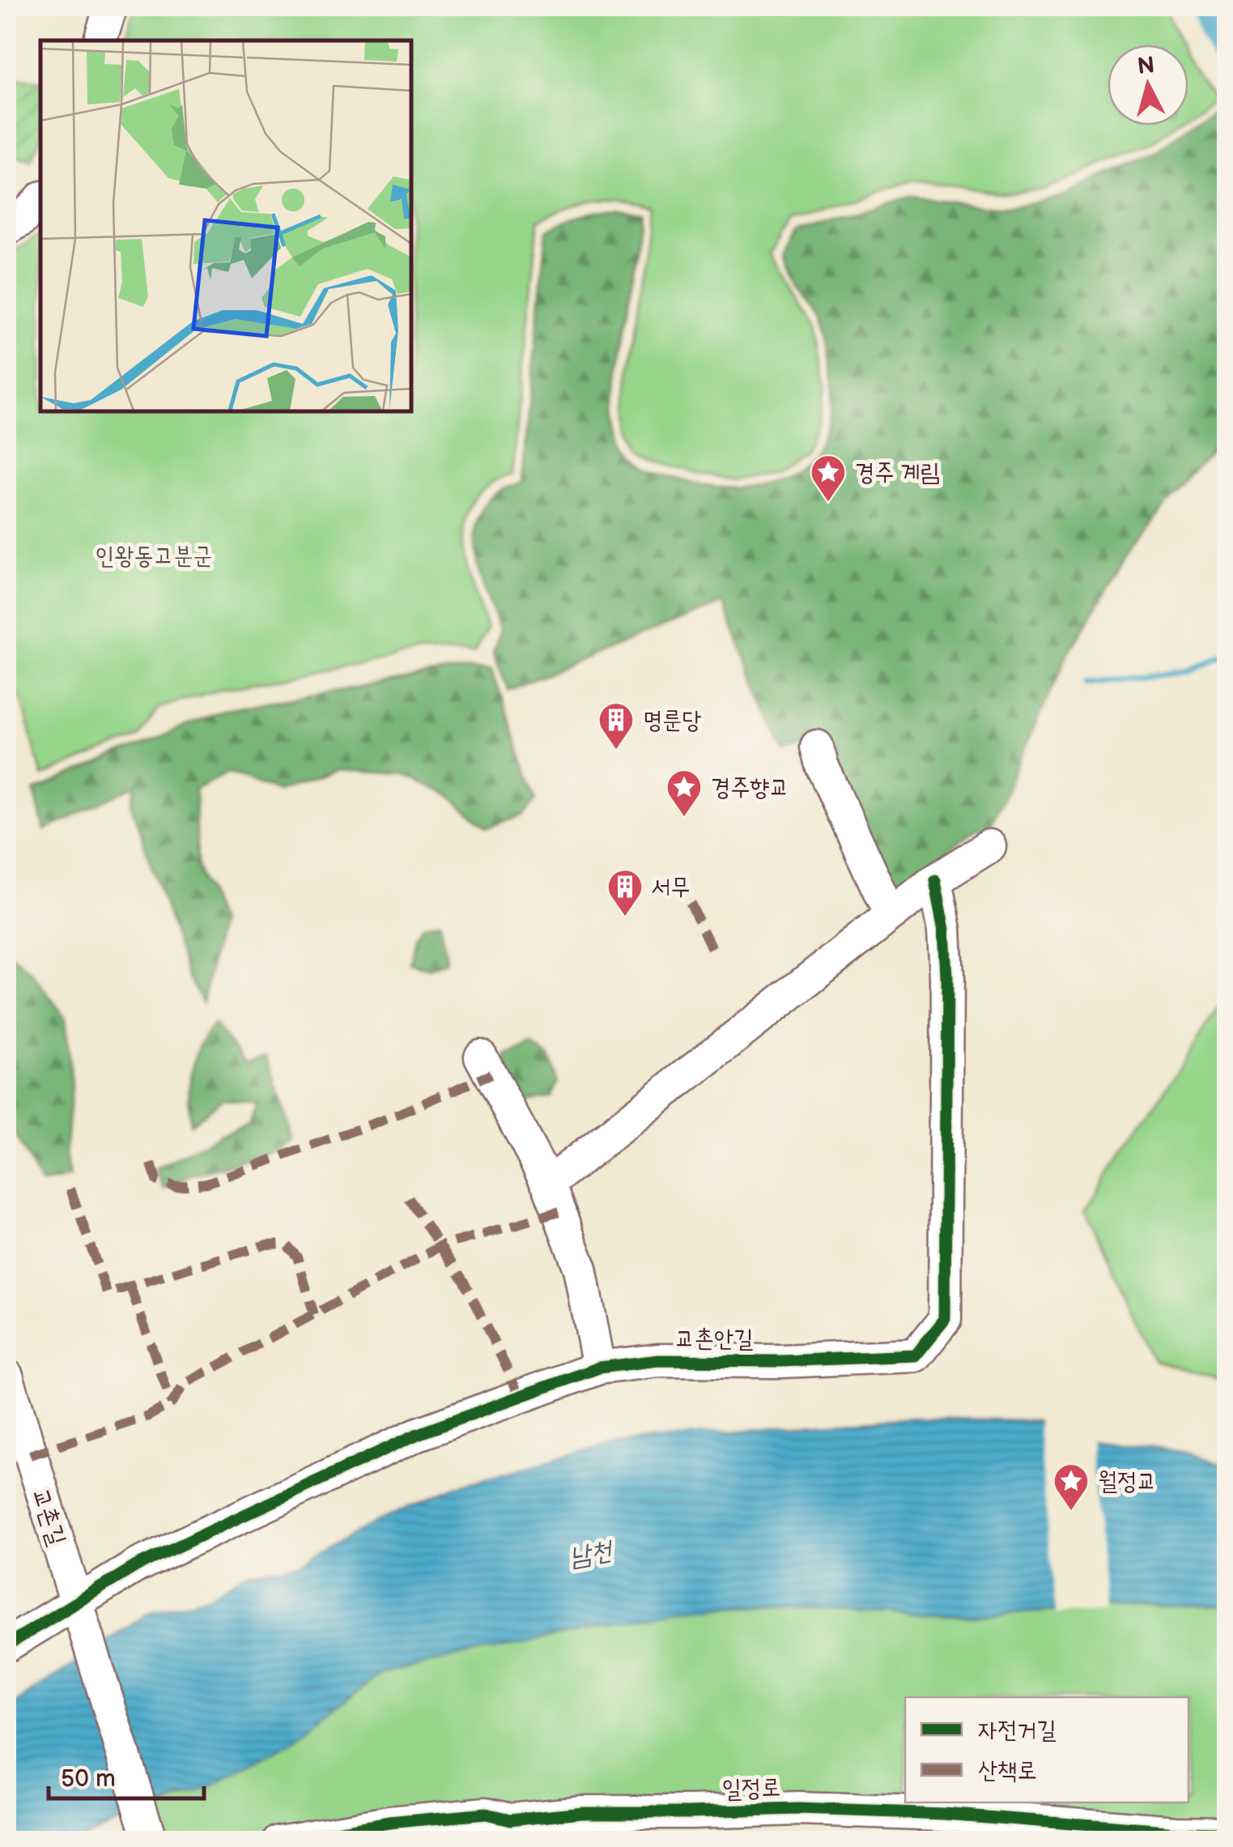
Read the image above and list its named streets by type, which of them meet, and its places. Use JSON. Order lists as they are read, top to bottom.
{
  "streets": {
    "street": ["교촌안길", "교촌길", "일정로"]
  },
  "crossings": [
    ["교촌안길", "교촌길"]
  ],
  "water": ["남천"],
  "parks": ["인왕동고분군"],
  "places": {
    "place": ["경주 계림", "경주향교", "월정교"],
    "building": ["명룬당", "서무"]
  },
  "legend": ["자전거길", "산책로"],
  "scale_bar": "50 m",
  "north": "top"
}
